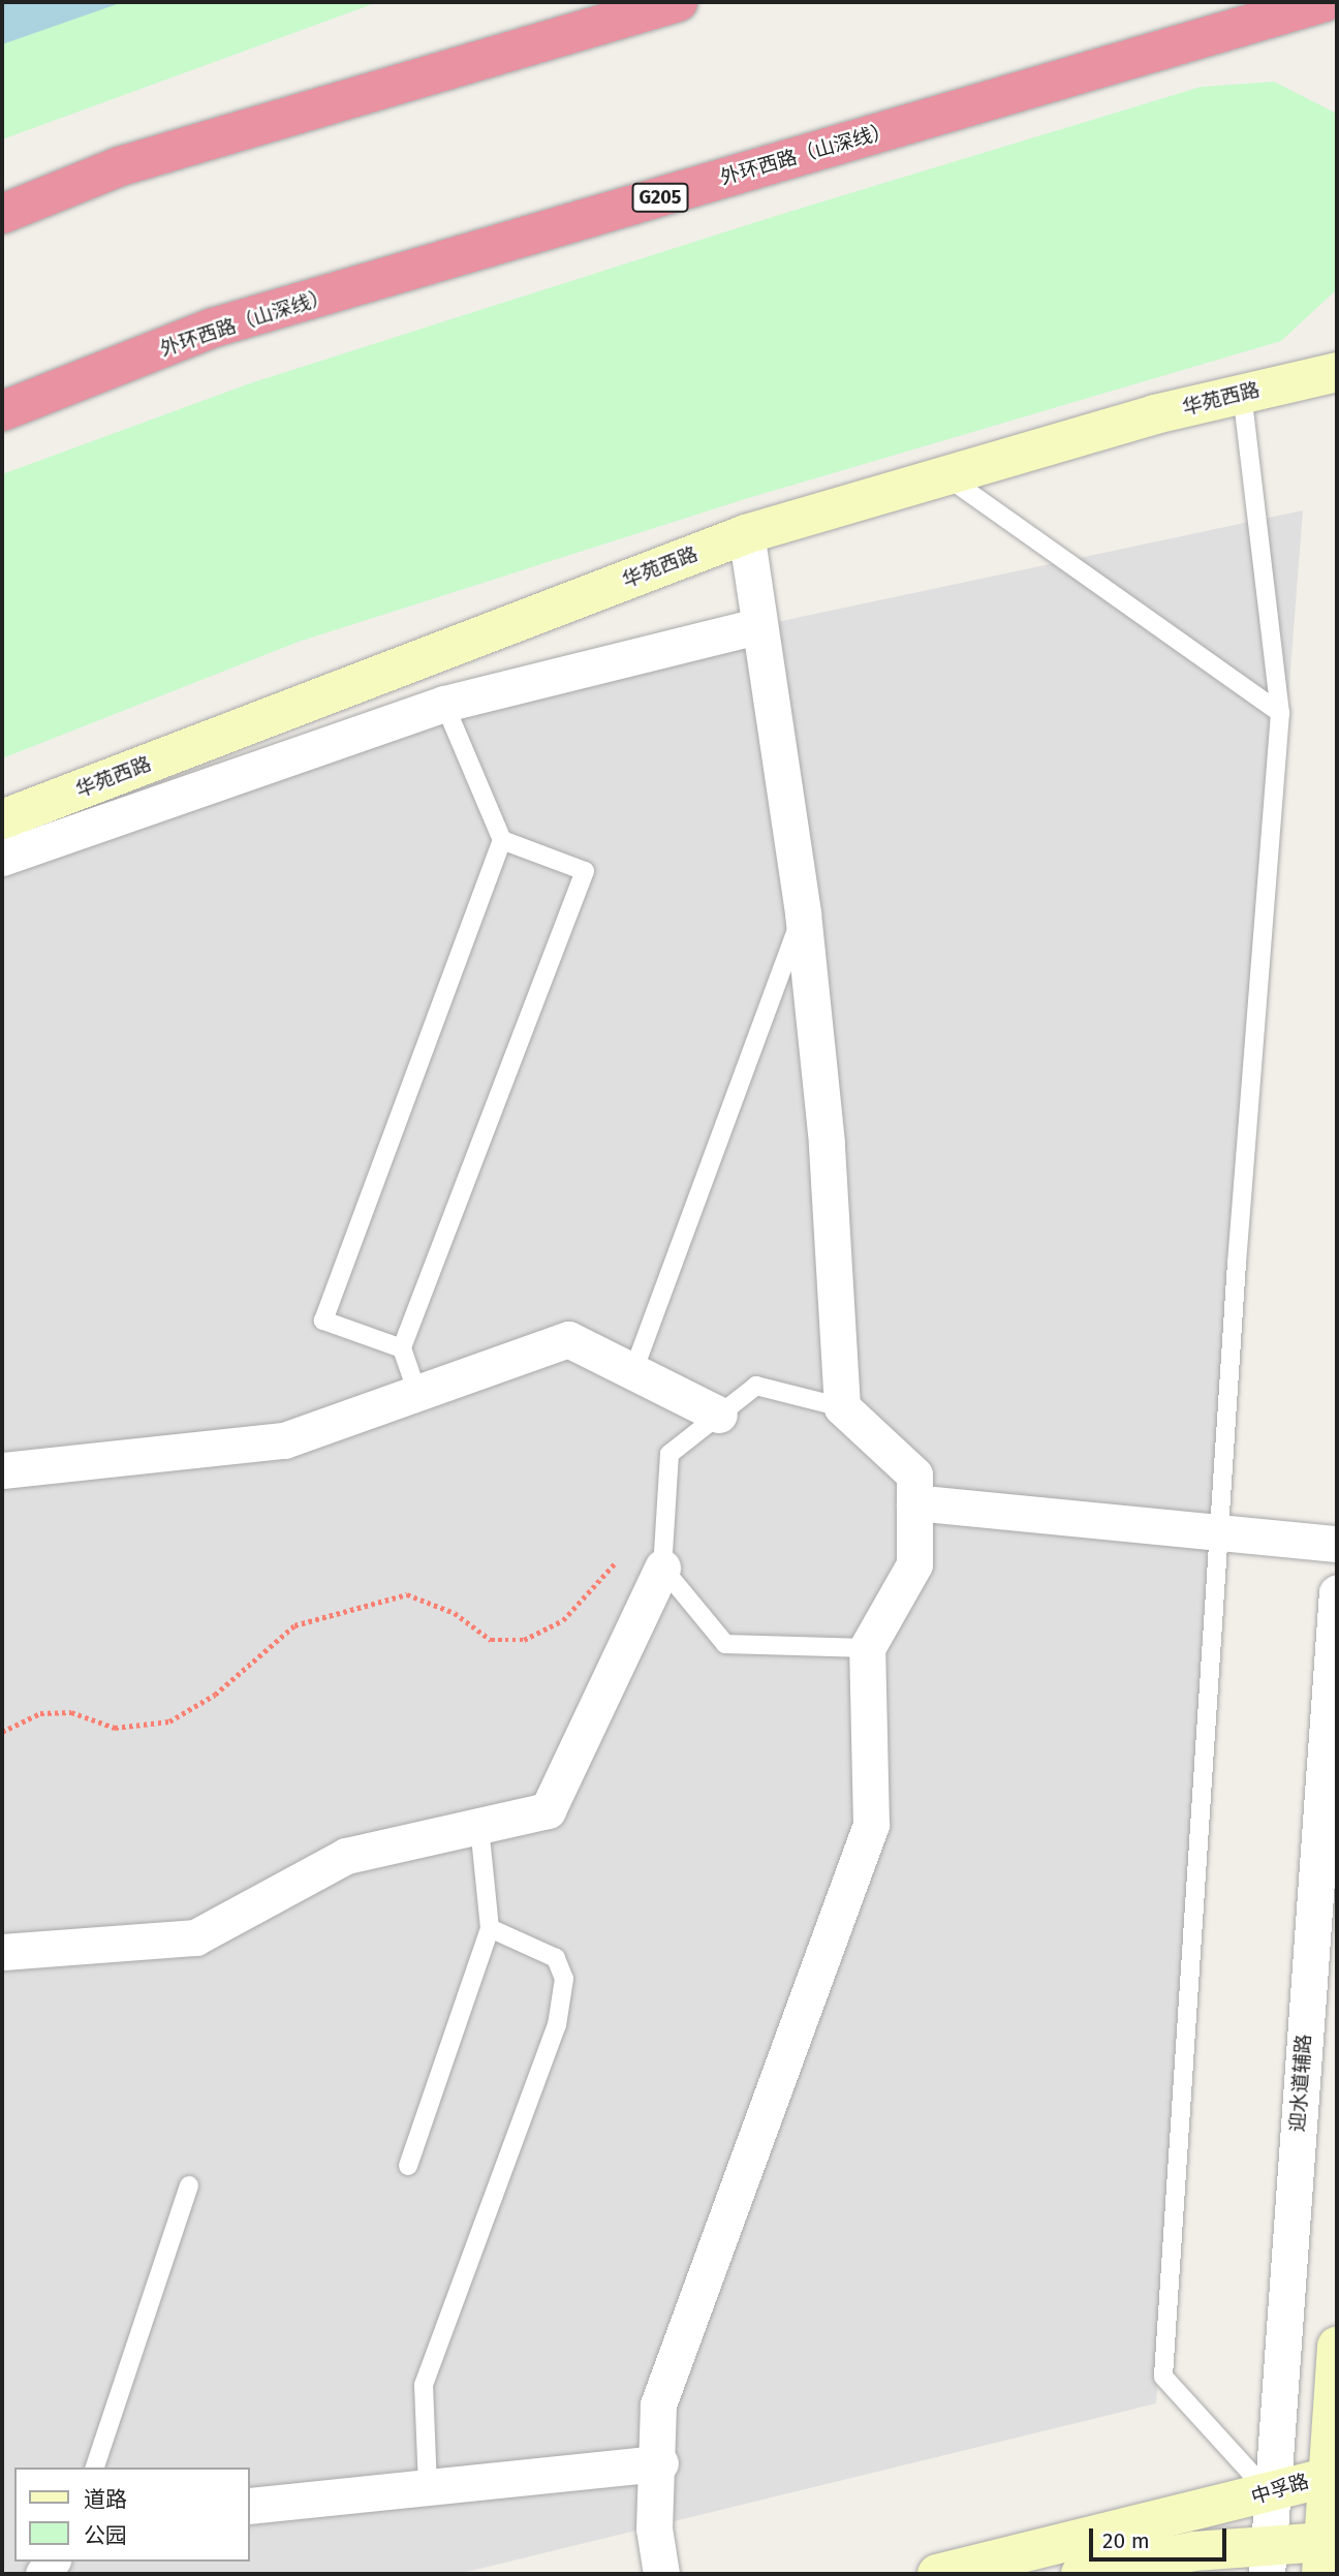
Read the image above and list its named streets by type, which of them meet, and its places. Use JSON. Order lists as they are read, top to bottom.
{
  "streets": {
    "highway": ["外环西路（山深线）", "G205"],
    "street": ["华苑西路", "迎水道辅路", "中孚路"]
  },
  "crossings": [
    ["迎水道辅路", "中孚路"]
  ],
  "legend": ["道路", "公园"],
  "scale_bar": "20 m"
}
